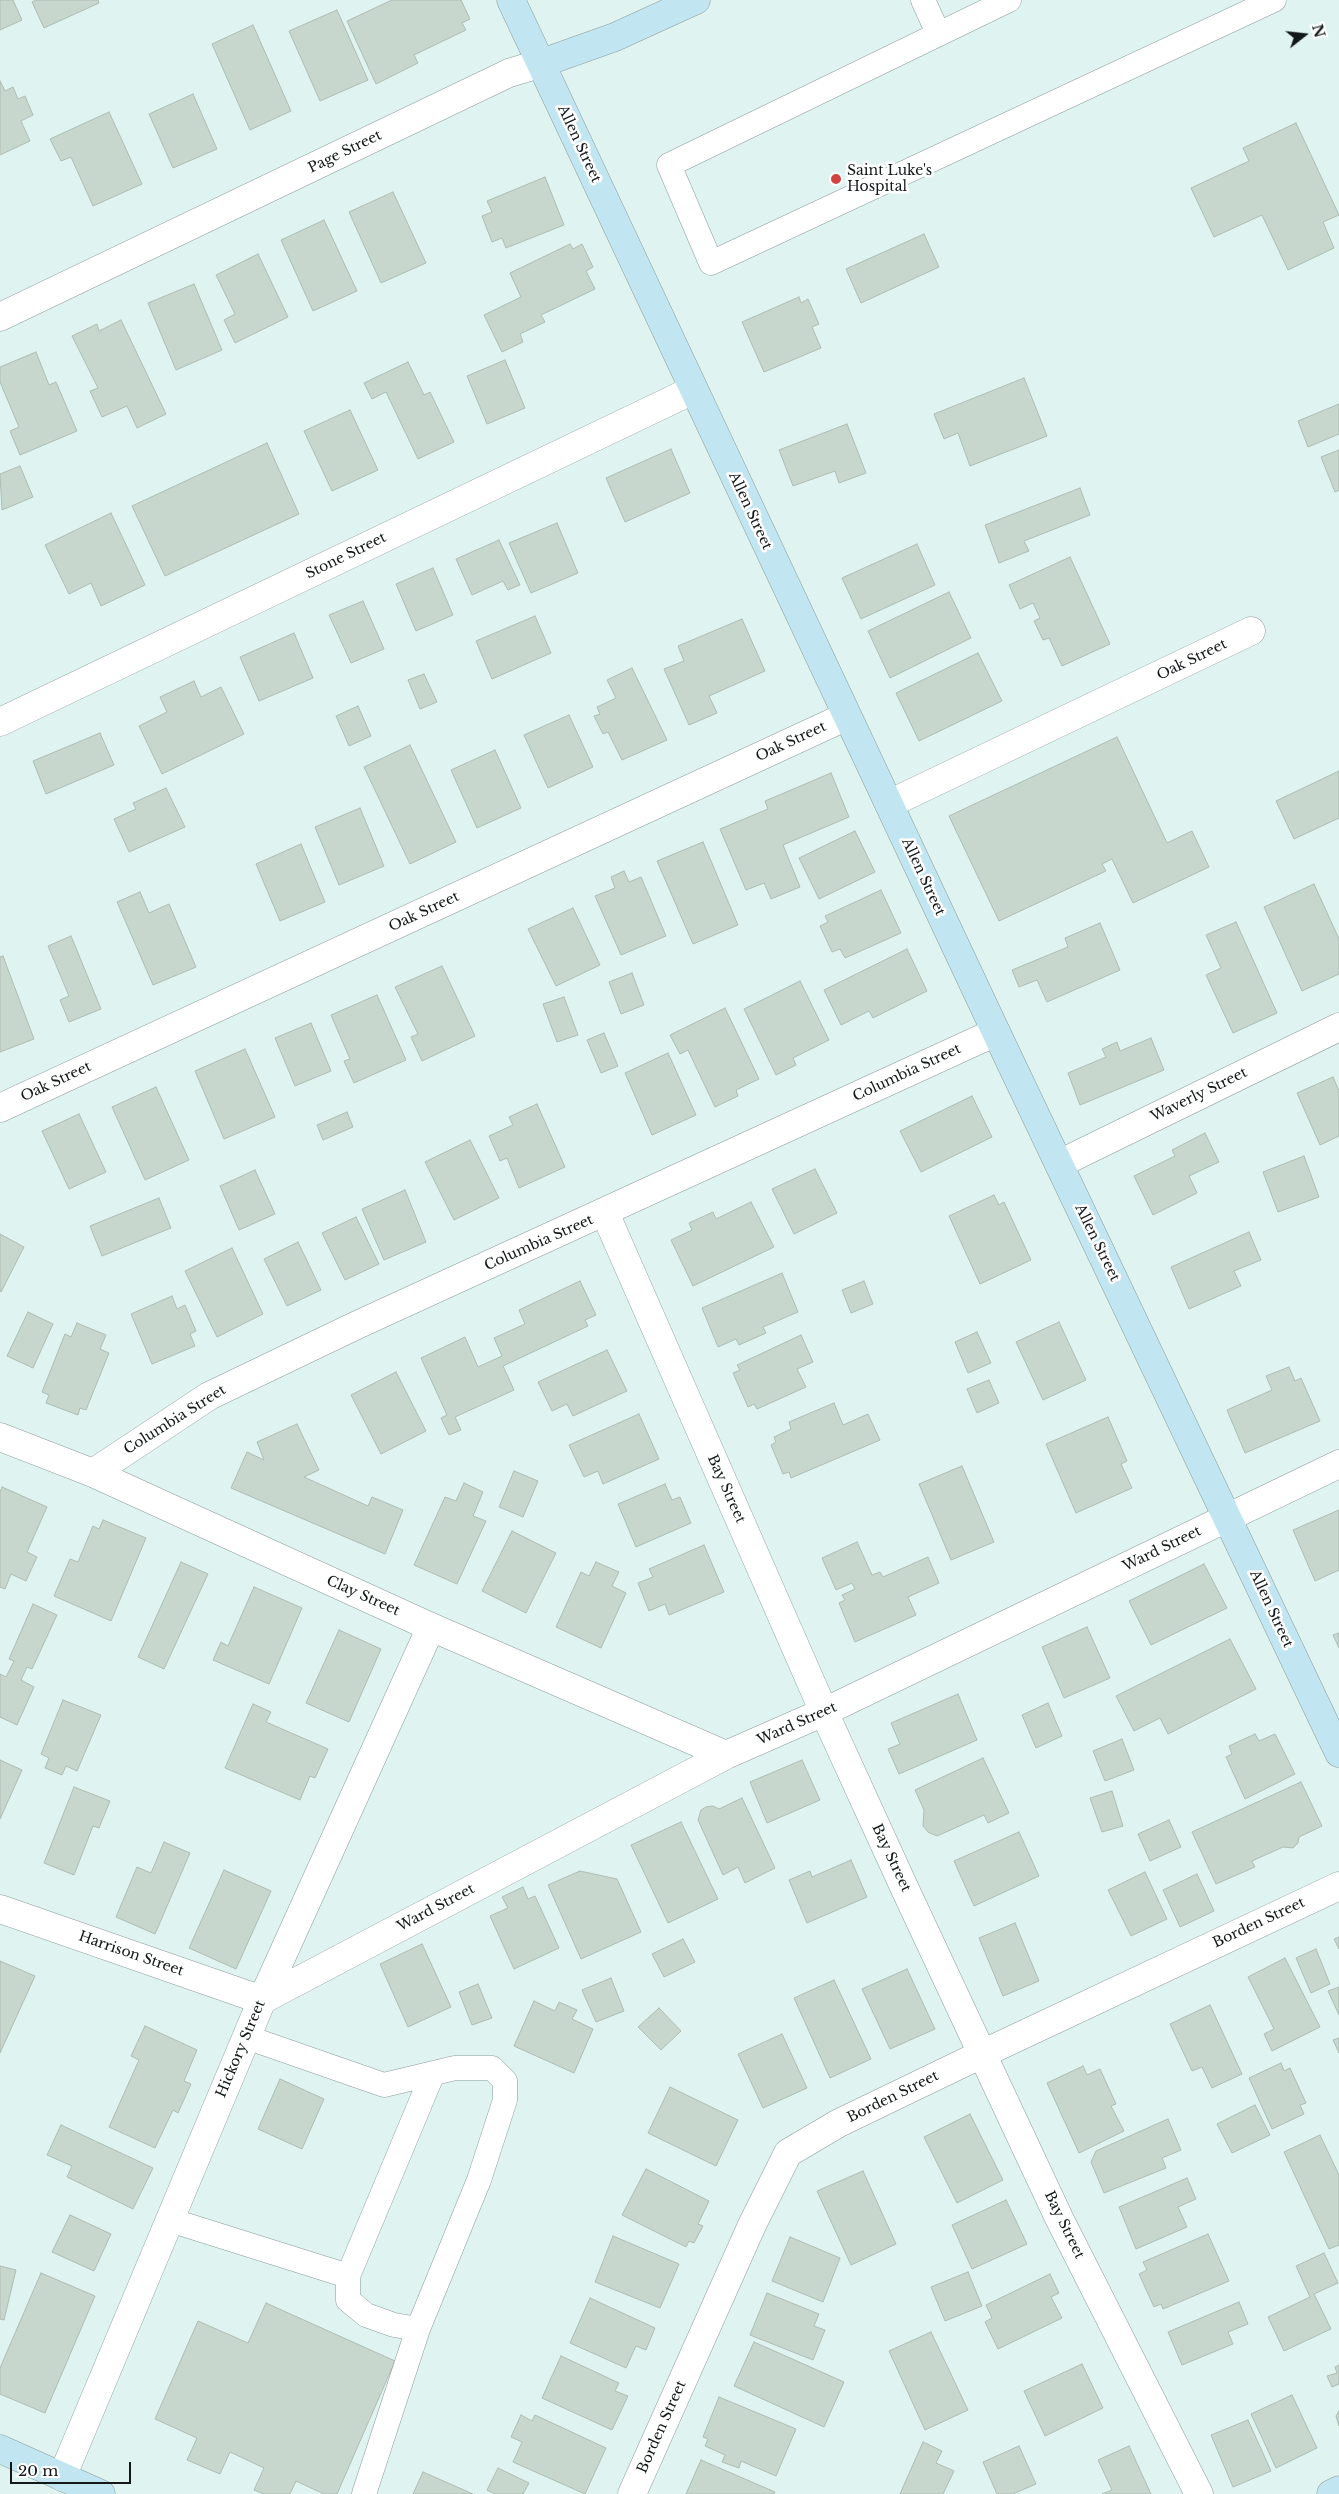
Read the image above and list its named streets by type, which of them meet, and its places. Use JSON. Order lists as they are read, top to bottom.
{
  "streets": {
    "street": [
      "Allen Street",
      "Page Street",
      "Stone Street",
      "Oak Street",
      "Columbia Street",
      "Waverly Street",
      "Bay Street",
      "Ward Street",
      "Clay Street",
      "Borden Street",
      "Harrison Street",
      "Hickory Street"
    ]
  },
  "crossings": [
    ["Allen Street", "Page Street"],
    ["Allen Street", "Stone Street"],
    ["Allen Street", "Oak Street"],
    ["Allen Street", "Columbia Street"],
    ["Allen Street", "Waverly Street"],
    ["Allen Street", "Ward Street"],
    ["Columbia Street", "Bay Street"],
    ["Columbia Street", "Clay Street"],
    ["Bay Street", "Ward Street"],
    ["Bay Street", "Borden Street"],
    ["Ward Street", "Clay Street"],
    ["Ward Street", "Harrison Street"],
    ["Ward Street", "Hickory Street"],
    ["Clay Street", "Hickory Street"],
    ["Harrison Street", "Hickory Street"]
  ],
  "places": ["Saint Luke's Hospital"],
  "scale_bar": "20 m",
  "north": "right"
}
